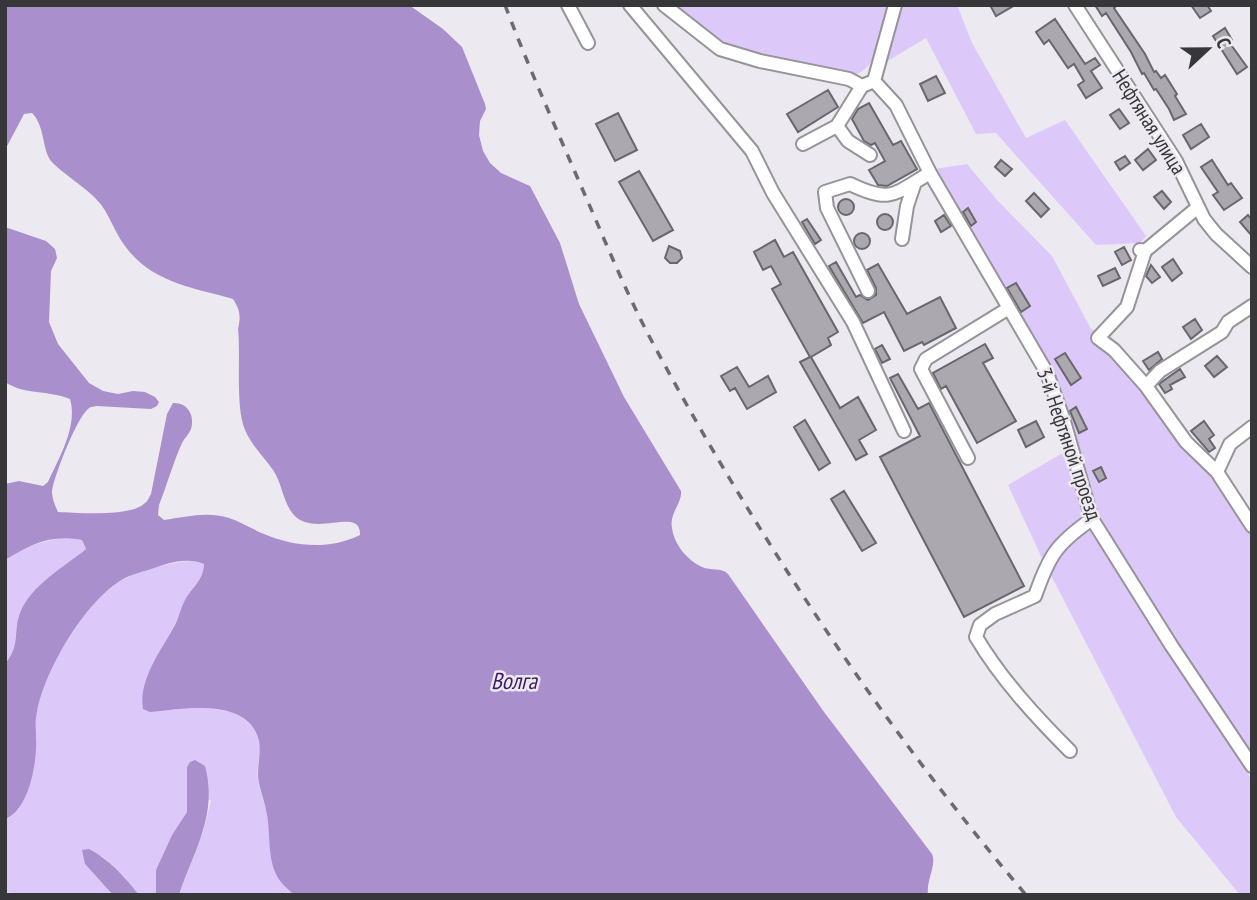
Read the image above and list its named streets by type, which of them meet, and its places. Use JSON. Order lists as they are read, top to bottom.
{
  "streets": {
    "street": ["Нефтяная улица", "3-й Нефтяной проезд"]
  },
  "water": ["Волга"],
  "north": "right"
}
